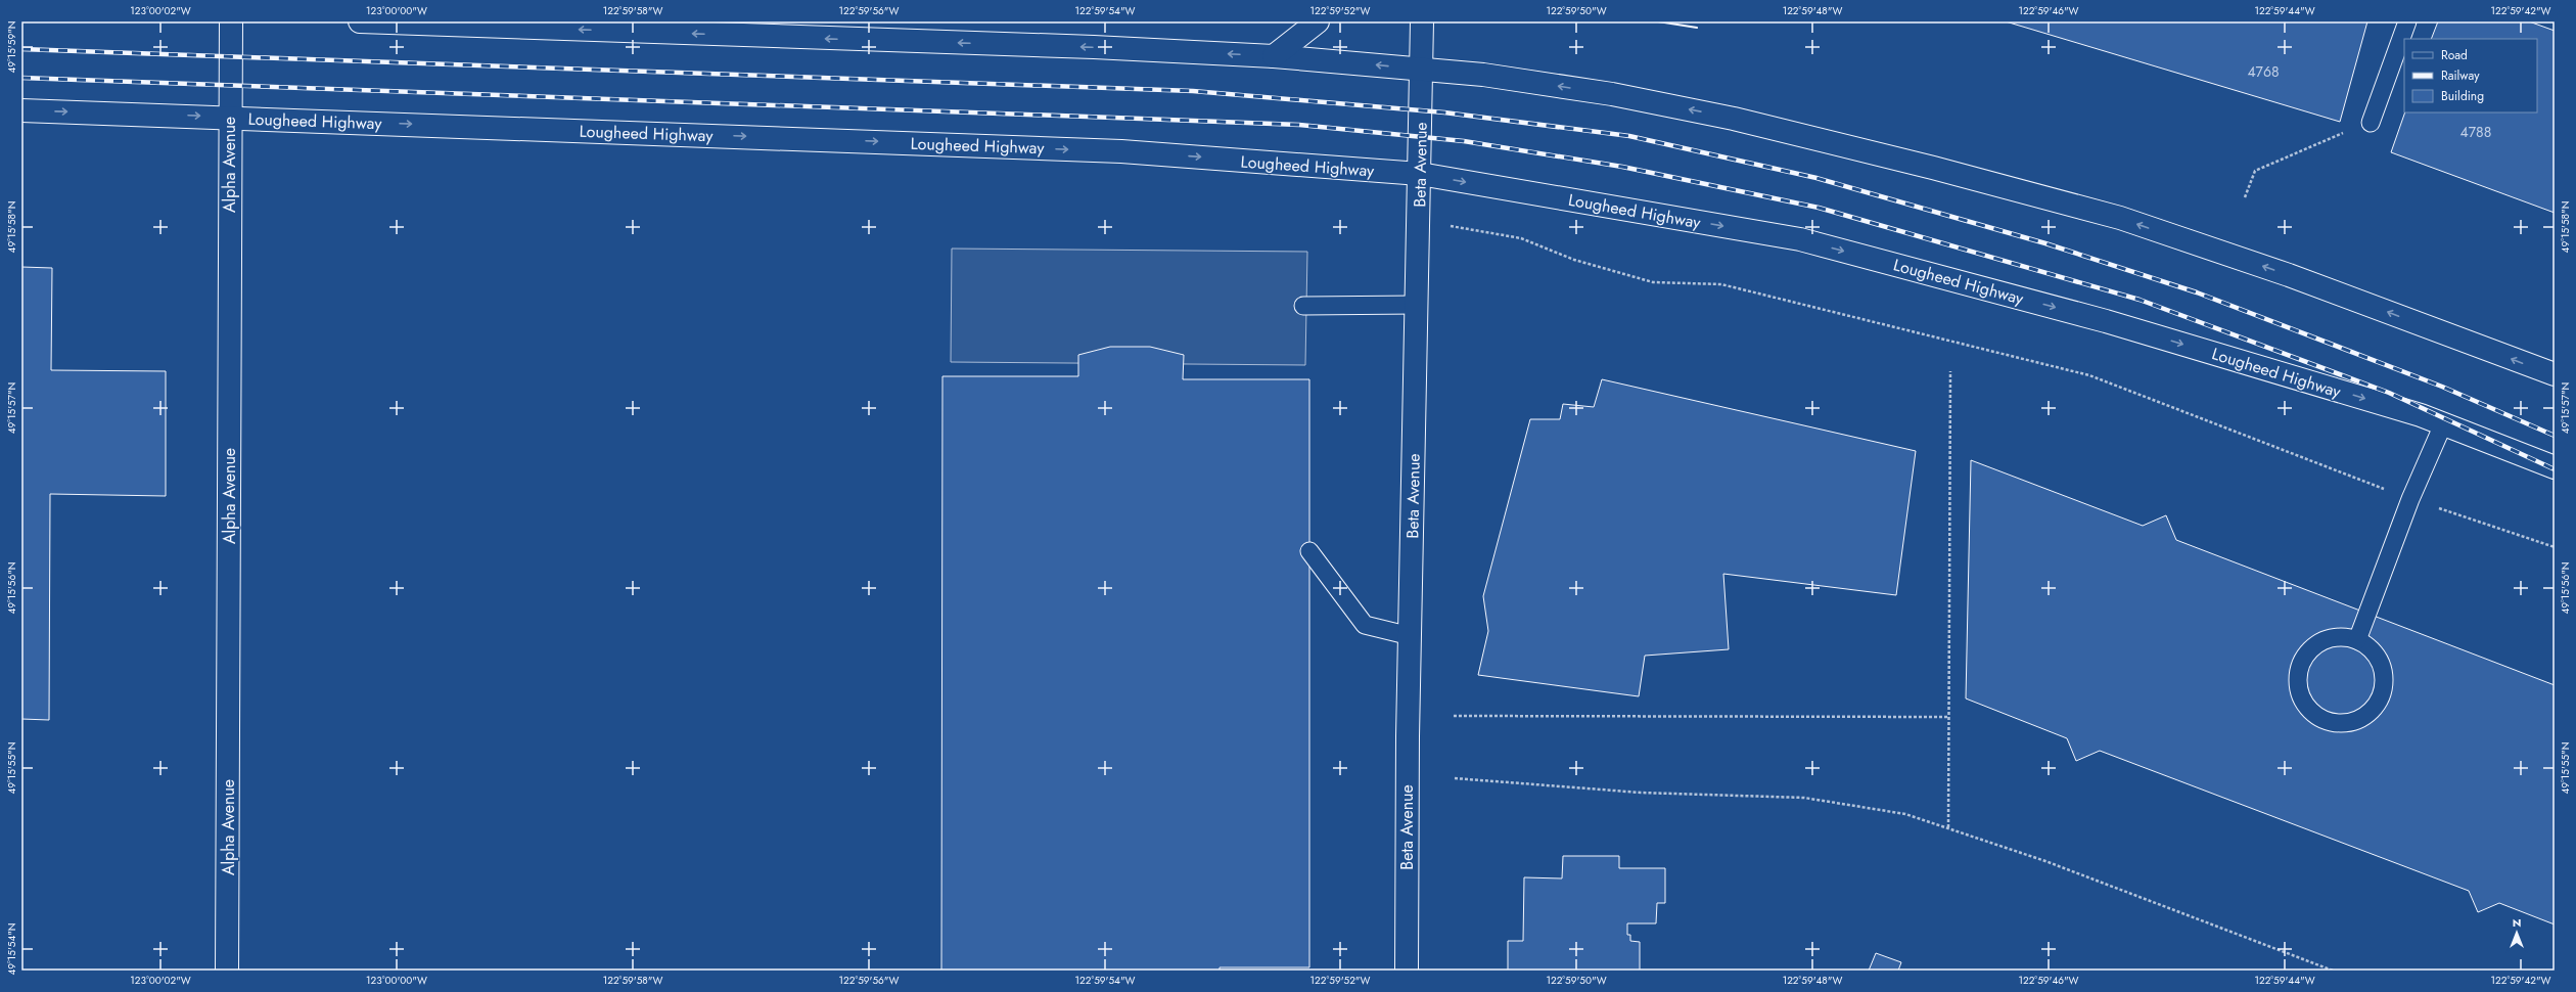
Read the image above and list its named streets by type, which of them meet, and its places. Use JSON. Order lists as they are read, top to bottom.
{
  "streets": {
    "main road": ["Lougheed Highway", "Alpha Avenue", "Beta Avenue"]
  },
  "crossings": [
    ["Lougheed Highway", "Alpha Avenue"],
    ["Lougheed Highway", "Beta Avenue"]
  ],
  "house_numbers": ["4768", "4788"],
  "legend": ["Road", "Railway", "Building"],
  "north": "top",
  "coordinates": [
    "123°00'02\"W",
    "123°00'00\"W",
    "122°59'58\"W",
    "122°59'56\"W",
    "122°59'54\"W",
    "122°59'52\"W",
    "122°59'50\"W",
    "122°59'48\"W",
    "122°59'46\"W",
    "122°59'44\"W",
    "122°59'42\"W",
    "49°15'59\"N",
    "49°15'58\"N",
    "49°15'57\"N",
    "49°15'56\"N",
    "49°15'55\"N",
    "49°15'54\"N"
  ]
}
